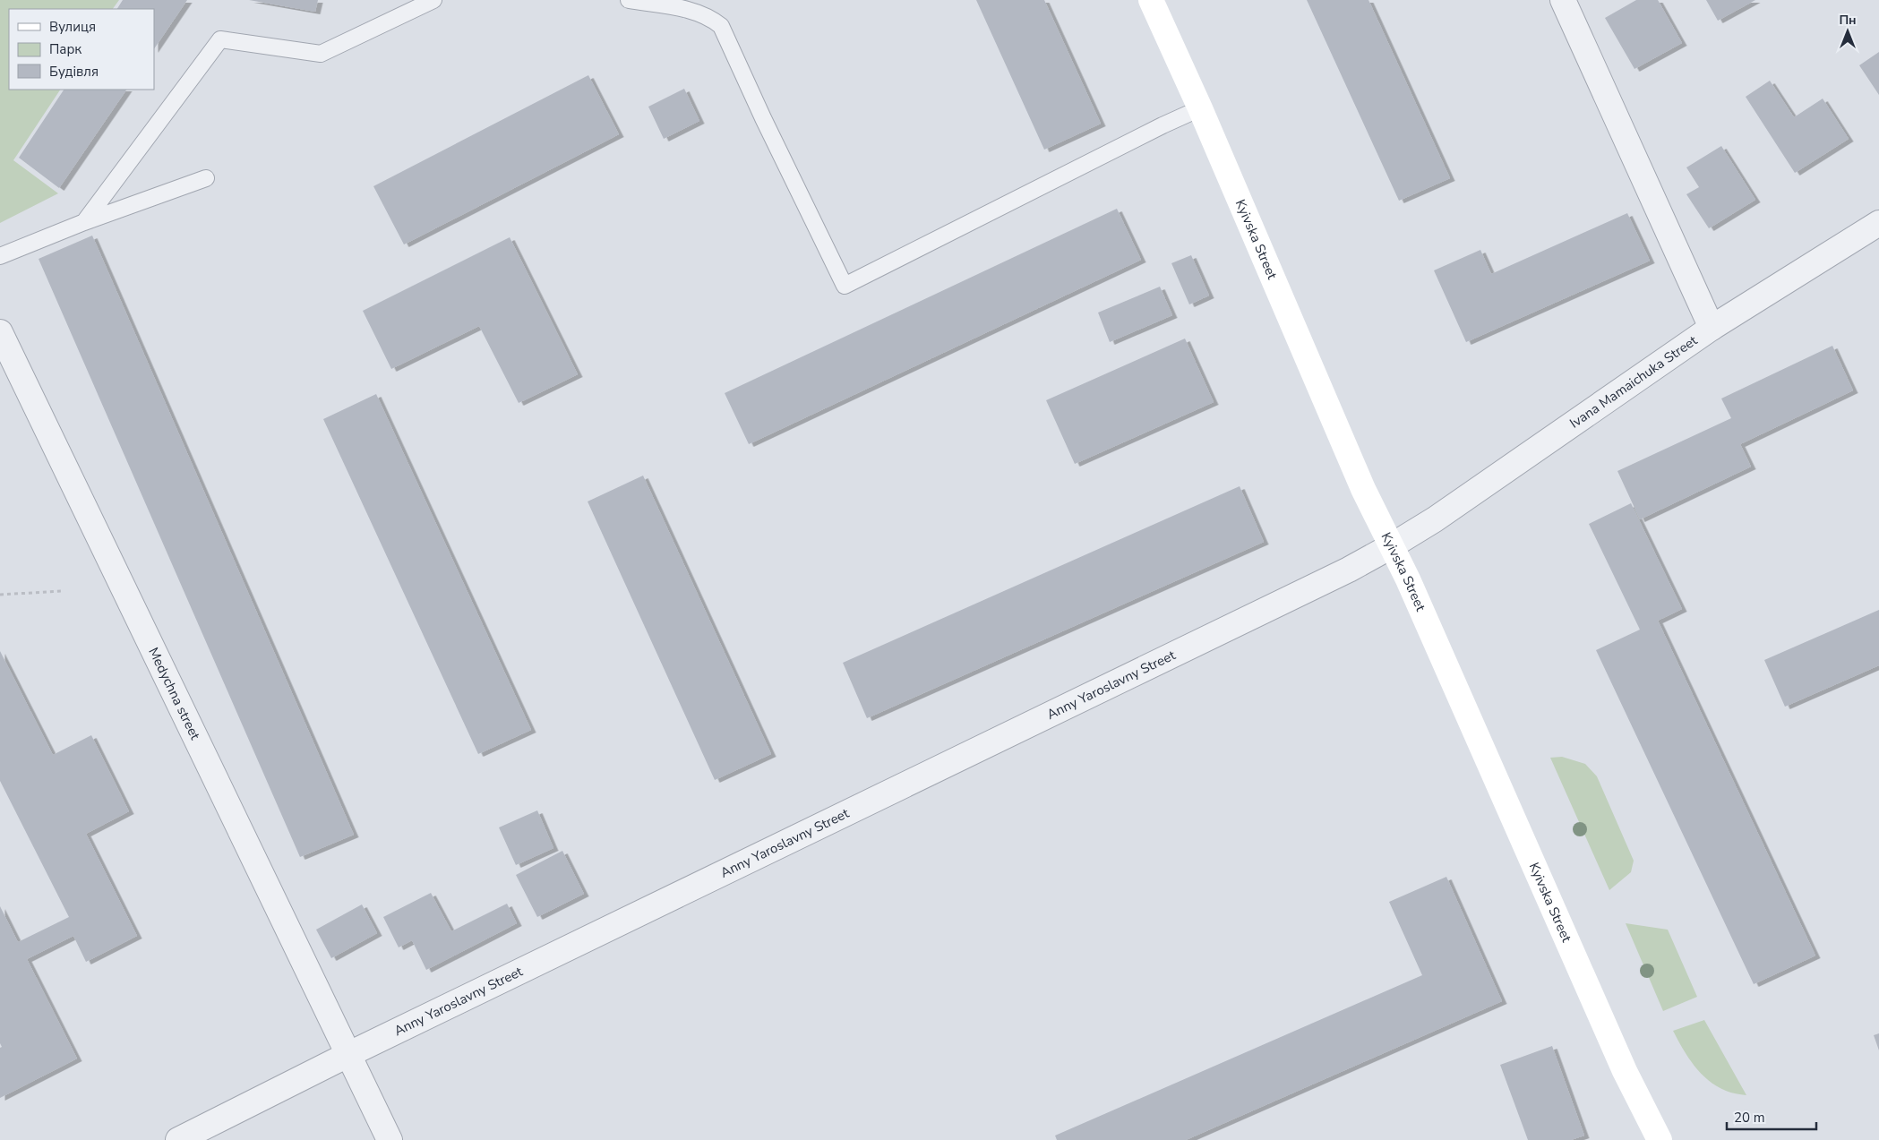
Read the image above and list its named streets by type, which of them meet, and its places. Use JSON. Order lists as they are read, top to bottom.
{
  "streets": {
    "main road": ["Kyivska Street"],
    "street": ["Ivana Mamaichuka Street", "Anny Yaroslavny Street", "Medychna street"]
  },
  "crossings": [
    ["Kyivska Street", "Ivana Mamaichuka Street"],
    ["Kyivska Street", "Anny Yaroslavny Street"],
    ["Ivana Mamaichuka Street", "Anny Yaroslavny Street"],
    ["Anny Yaroslavny Street", "Medychna street"]
  ],
  "legend": ["Вулиця", "Парк", "Будівля"],
  "scale_bar": "20 m",
  "north": "top"
}
